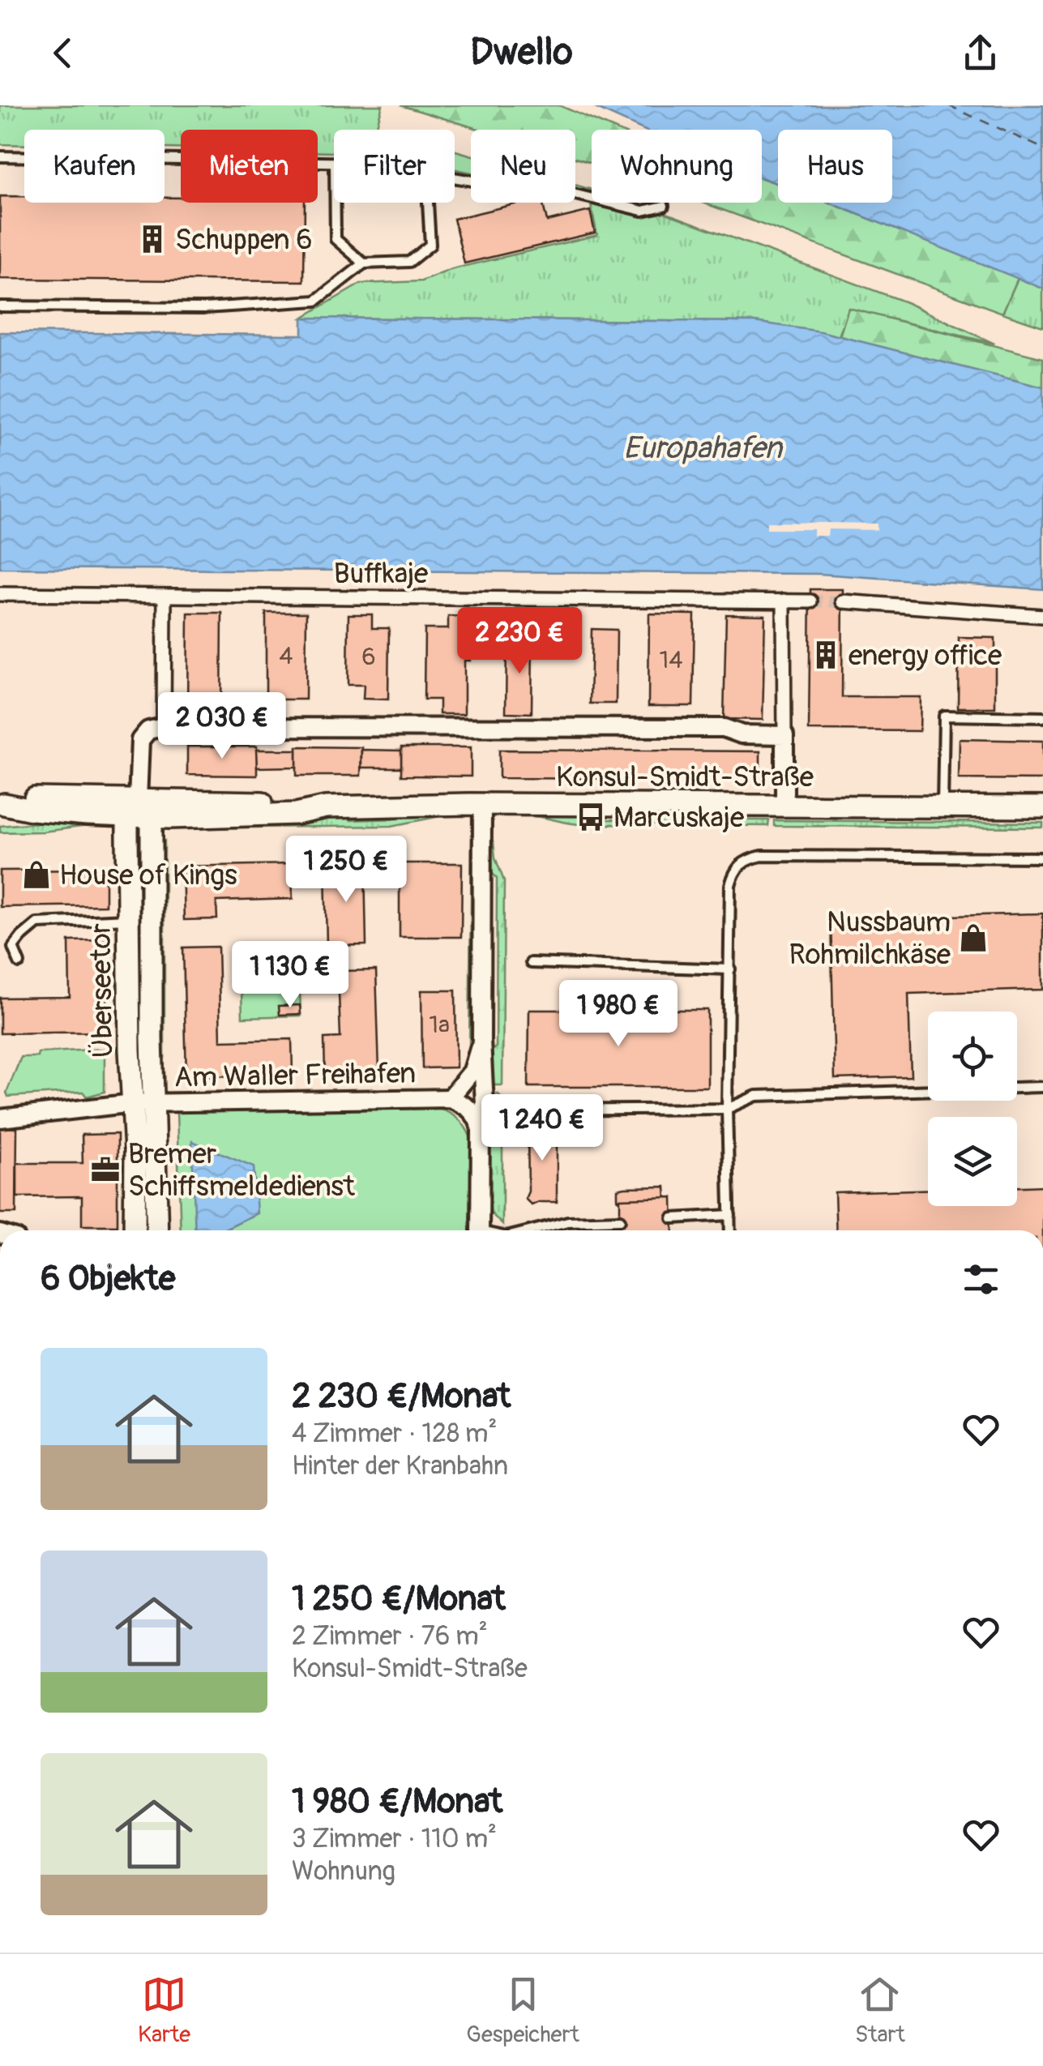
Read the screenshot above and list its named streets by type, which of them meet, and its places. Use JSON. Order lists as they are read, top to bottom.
{
  "streets": {
    "street": [
      "Buffkaje",
      "Konsul-Smidt-Straße",
      "Überseetor",
      "Am Waller Freihafen"
    ]
  },
  "crossings": [
    ["Konsul-Smidt-Straße", "Überseetor"],
    ["Überseetor", "Am Waller Freihafen"]
  ],
  "water": ["Europahafen"],
  "places": {
    "building": ["Schuppen 6", "energy office"],
    "bus stop": ["Marcuskaje"],
    "shop": ["House of Kings", "Nussbaum Rohmilchkäse"],
    "office": ["Bremer Schiffsmeldedienst"]
  },
  "house_numbers": [
    "4",
    "6",
    "14",
    "1a"
  ],
  "page": {
    "header": "Dwello",
    "chip": [
      "Kaufen",
      "Mieten",
      "Filter",
      "Neu",
      "Wohnung",
      "Haus"
    ],
    "price": [
      "2 230 €",
      "2 030 €",
      "1 250 €",
      "1 130 €",
      "1 980 €",
      "1 240 €"
    ],
    "heading": "6 Objekte",
    "list": [
      {
        "name": "2 230 €/Monat",
        "note": "4 Zimmer · 128 m² · Hinter der Kranbahn"
      },
      {
        "name": "1 250 €/Monat",
        "note": "2 Zimmer · 76 m² · Konsul-Smidt-Straße"
      },
      {
        "name": "1 980 €/Monat",
        "note": "3 Zimmer · 110 m² · Wohnung"
      }
    ],
    "tabs": ["Karte", "Gespeichert", "Start"]
  }
}
